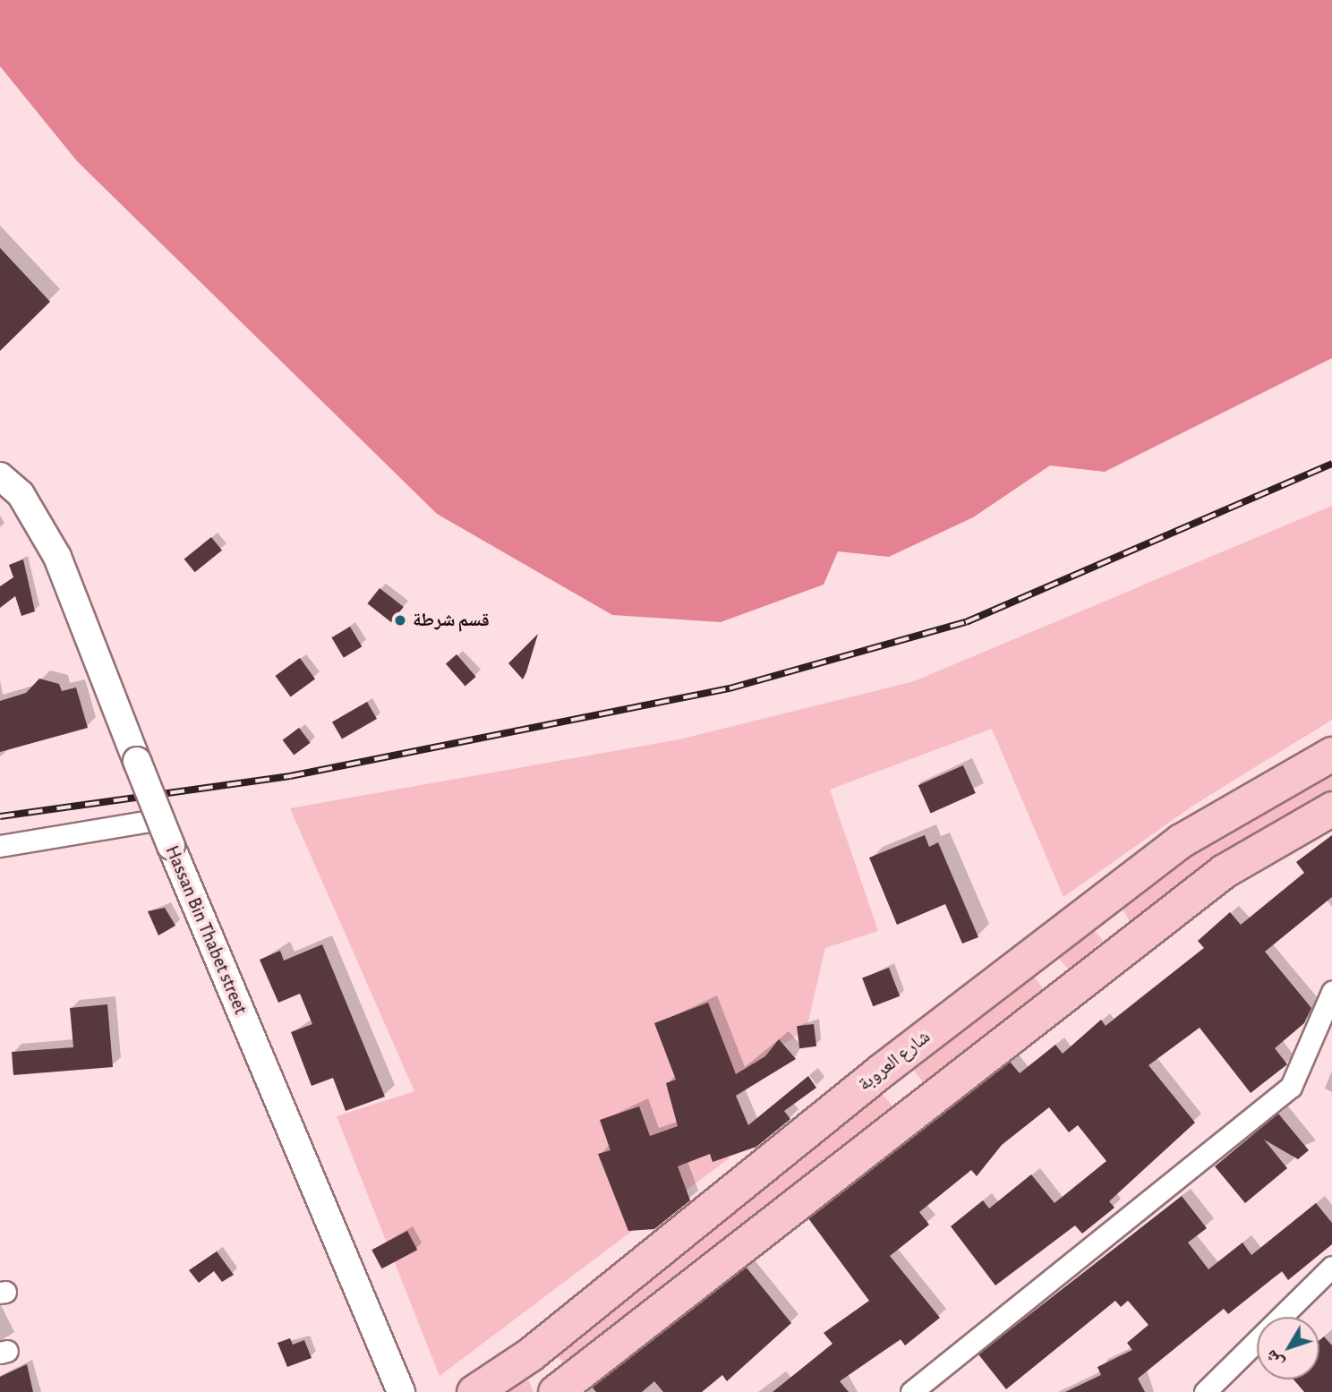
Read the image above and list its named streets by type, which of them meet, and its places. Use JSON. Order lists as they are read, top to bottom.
{
  "streets": {
    "main road": ["شارع العروبة"],
    "street": ["Hassan Bin Thabet street"]
  },
  "places": ["قسم شرطة"],
  "north": "bottom left"
}
